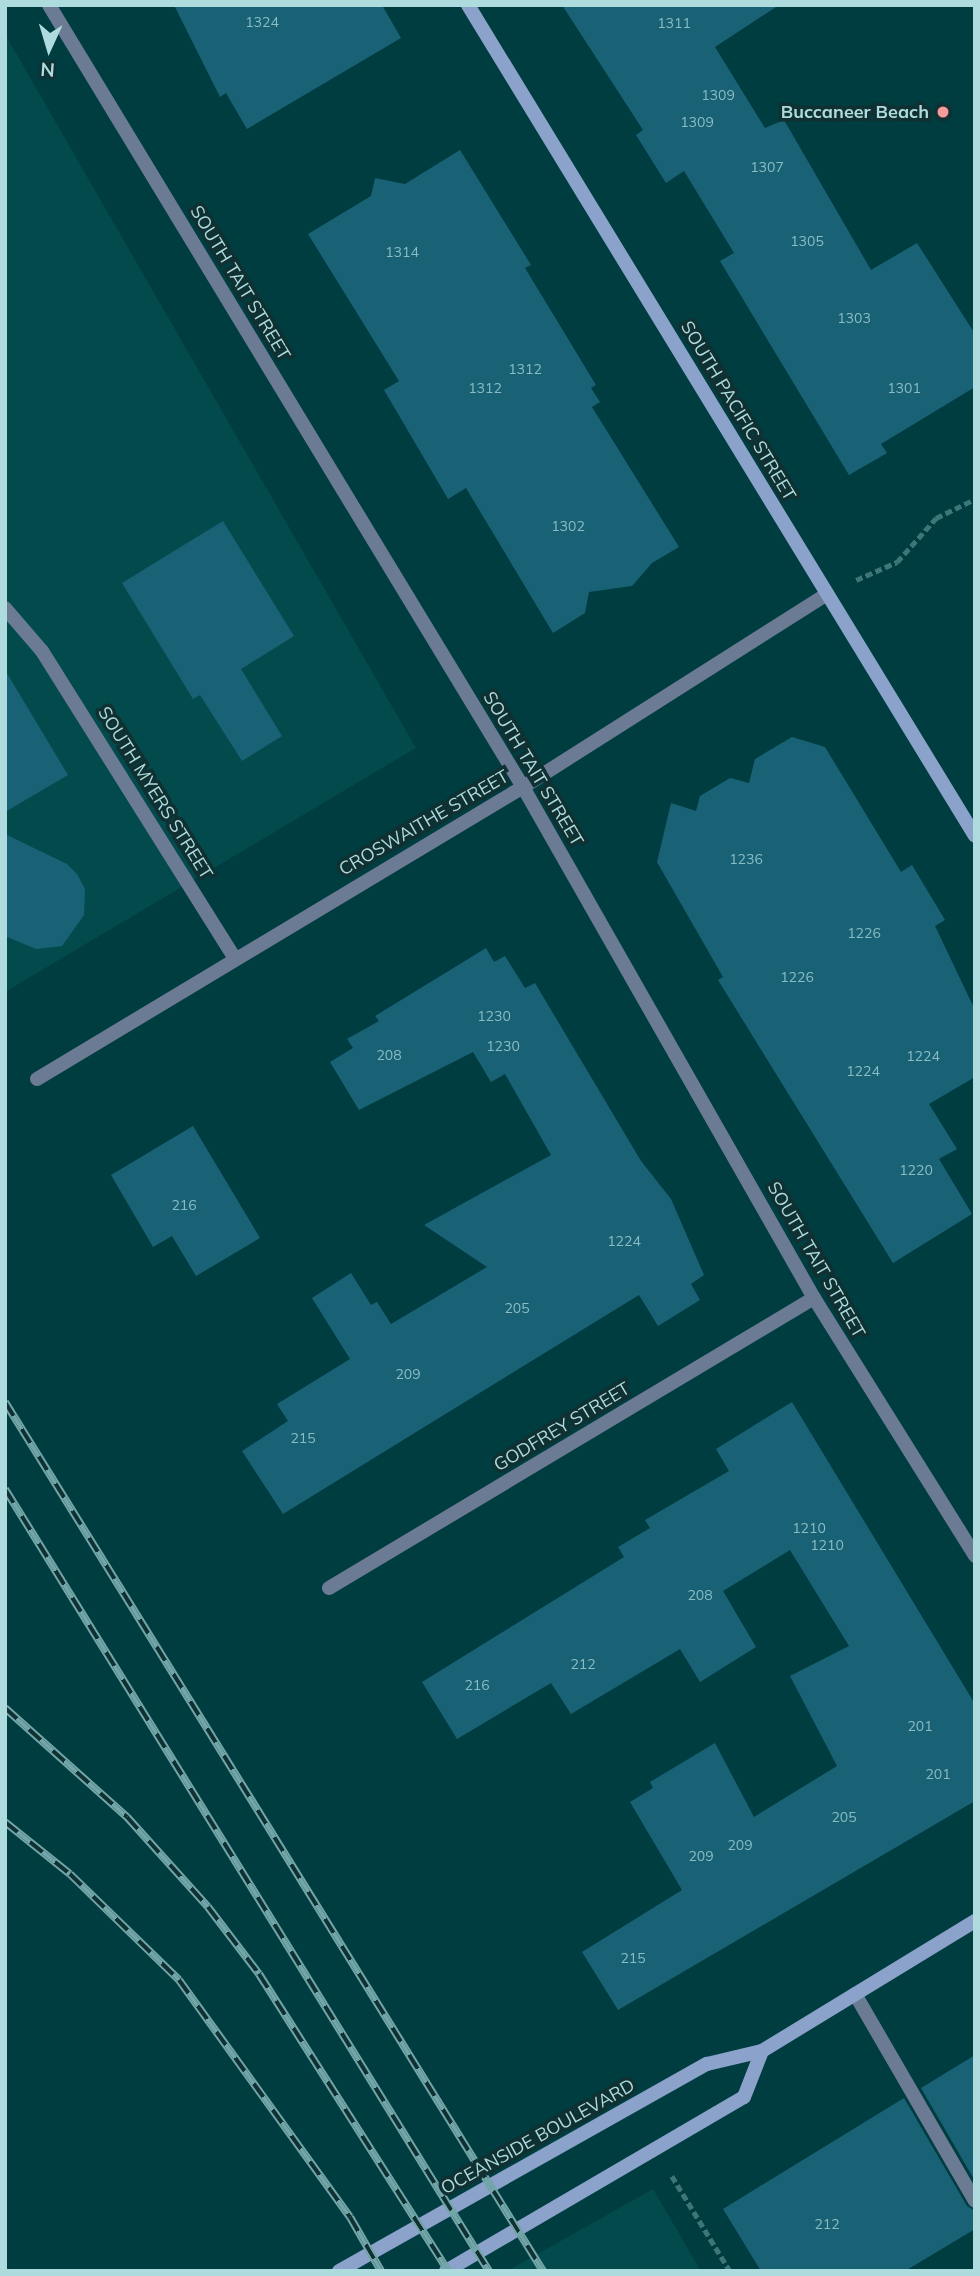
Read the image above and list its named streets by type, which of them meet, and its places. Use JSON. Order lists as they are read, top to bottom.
{
  "streets": {
    "main road": ["SOUTH PACIFIC STREET", "OCEANSIDE BOULEVARD"],
    "street": [
      "SOUTH TAIT STREET",
      "SOUTH MYERS STREET",
      "CROSWAITHE STREET",
      "GODFREY STREET"
    ]
  },
  "crossings": [
    ["SOUTH TAIT STREET", "CROSWAITHE STREET"],
    ["SOUTH TAIT STREET", "GODFREY STREET"],
    ["SOUTH PACIFIC STREET", "CROSWAITHE STREET"],
    ["SOUTH MYERS STREET", "CROSWAITHE STREET"]
  ],
  "places": ["Buccaneer Beach"],
  "house_numbers": [
    "1324",
    "1311",
    "1309",
    "1309",
    "1307",
    "1305",
    "1314",
    "1303",
    "1312",
    "1312",
    "1301",
    "1302",
    "1236",
    "1226",
    "1226",
    "1230",
    "1230",
    "208",
    "1224",
    "1224",
    "1220",
    "216",
    "1224",
    "205",
    "209",
    "215",
    "1210",
    "1210",
    "208",
    "212",
    "216",
    "201",
    "201",
    "205",
    "209",
    "209",
    "215",
    "212"
  ],
  "north": "bottom"
}
